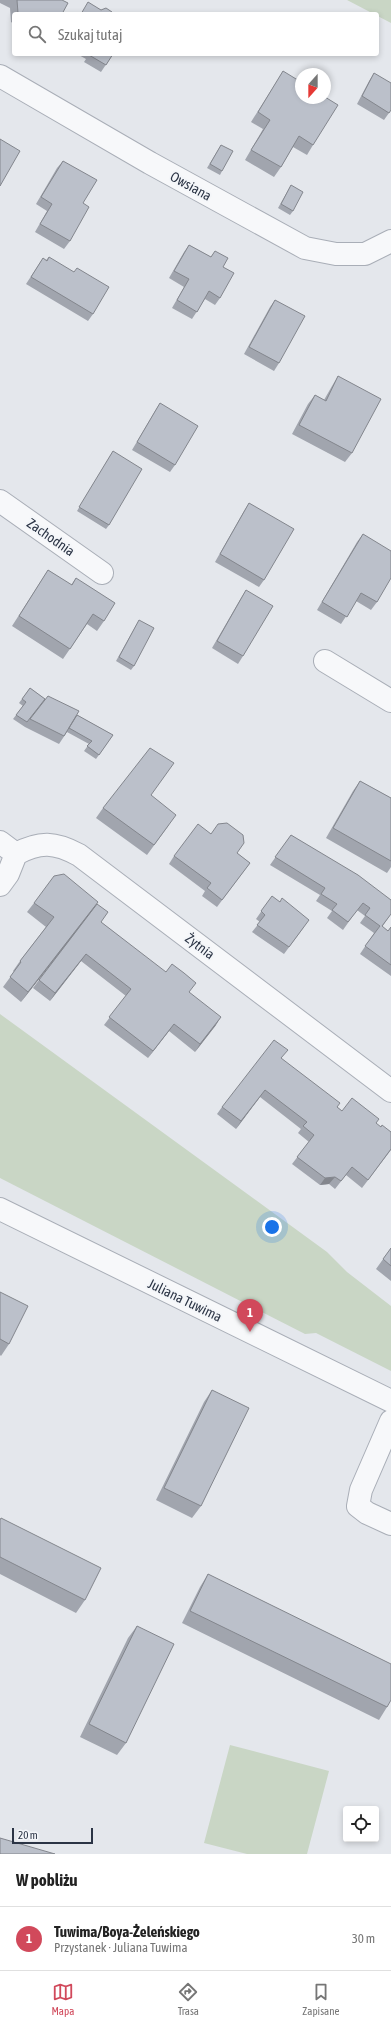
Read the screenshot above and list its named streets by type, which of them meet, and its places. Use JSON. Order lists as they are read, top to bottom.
{
  "streets": {
    "street": [
      "Owsiana",
      "Zachodnia",
      "Żytnia",
      "Juliana Tuwima"
    ]
  },
  "scale_bar": "20 m",
  "north": "bottom",
  "page": {
    "search": "Szukaj tutaj",
    "pins": "1",
    "scale": "20 m",
    "heading": "W pobliżu",
    "list": [
      {
        "mark": "1",
        "name": "Tuwima/Boya-Żeleńskiego",
        "note": "Przystanek · Juliana Tuwima",
        "value": "30 m"
      }
    ],
    "nav": ["Mapa", "Trasa", "Zapisane"]
  }
}
